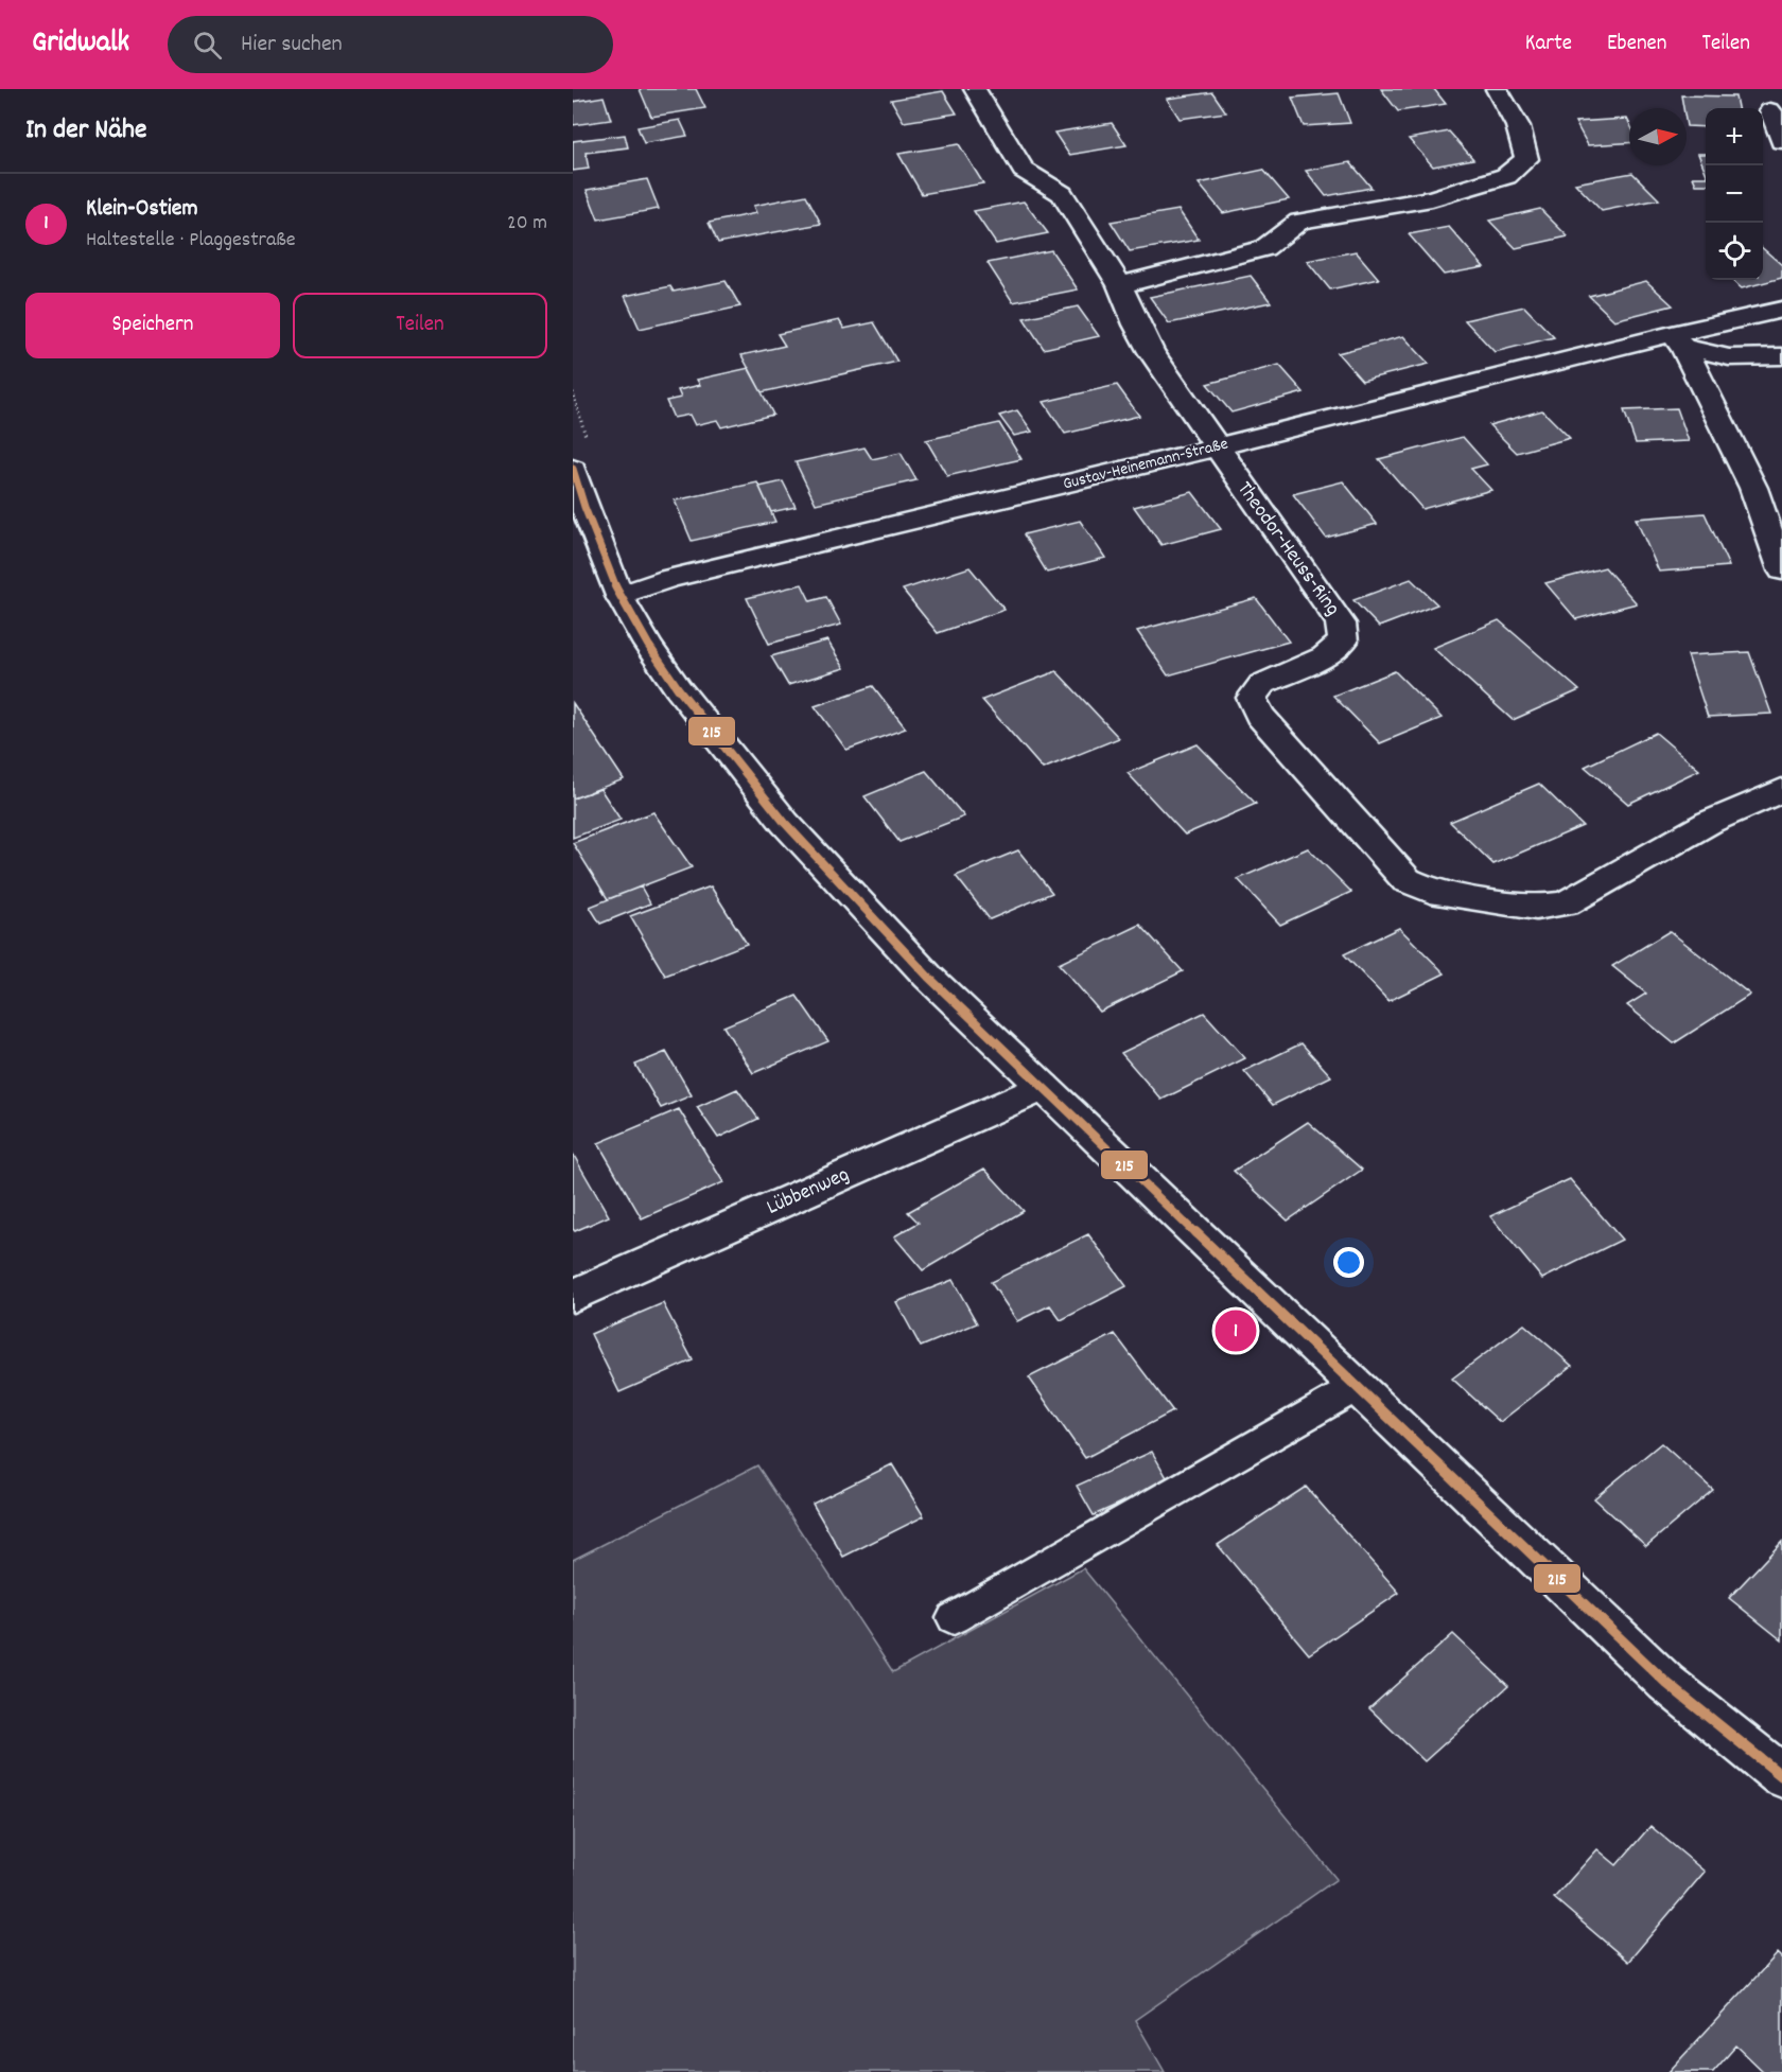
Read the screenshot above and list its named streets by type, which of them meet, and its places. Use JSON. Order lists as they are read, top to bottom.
{
  "streets": {
    "street": ["Gustav-Heinemann-Straße", "Theodor-Heuss-Ring", "Lübbenweg"]
  },
  "crossings": [
    ["Gustav-Heinemann-Straße", "Theodor-Heuss-Ring"]
  ],
  "lines": ["transit line 215"],
  "north": "right",
  "page": {
    "header": "Gridwalk",
    "search": "Hier suchen",
    "nav": ["Karte", "Ebenen", "Teilen"],
    "heading": "In der Nähe",
    "map_buttons": ["+", "−"],
    "list": [
      {
        "mark": "1",
        "name": "Klein-Ostiem",
        "note": "Haltestelle · Plaggestraße",
        "value": "20 m"
      }
    ],
    "buttons": ["Speichern", "Teilen"],
    "pins": "1"
  }
}
